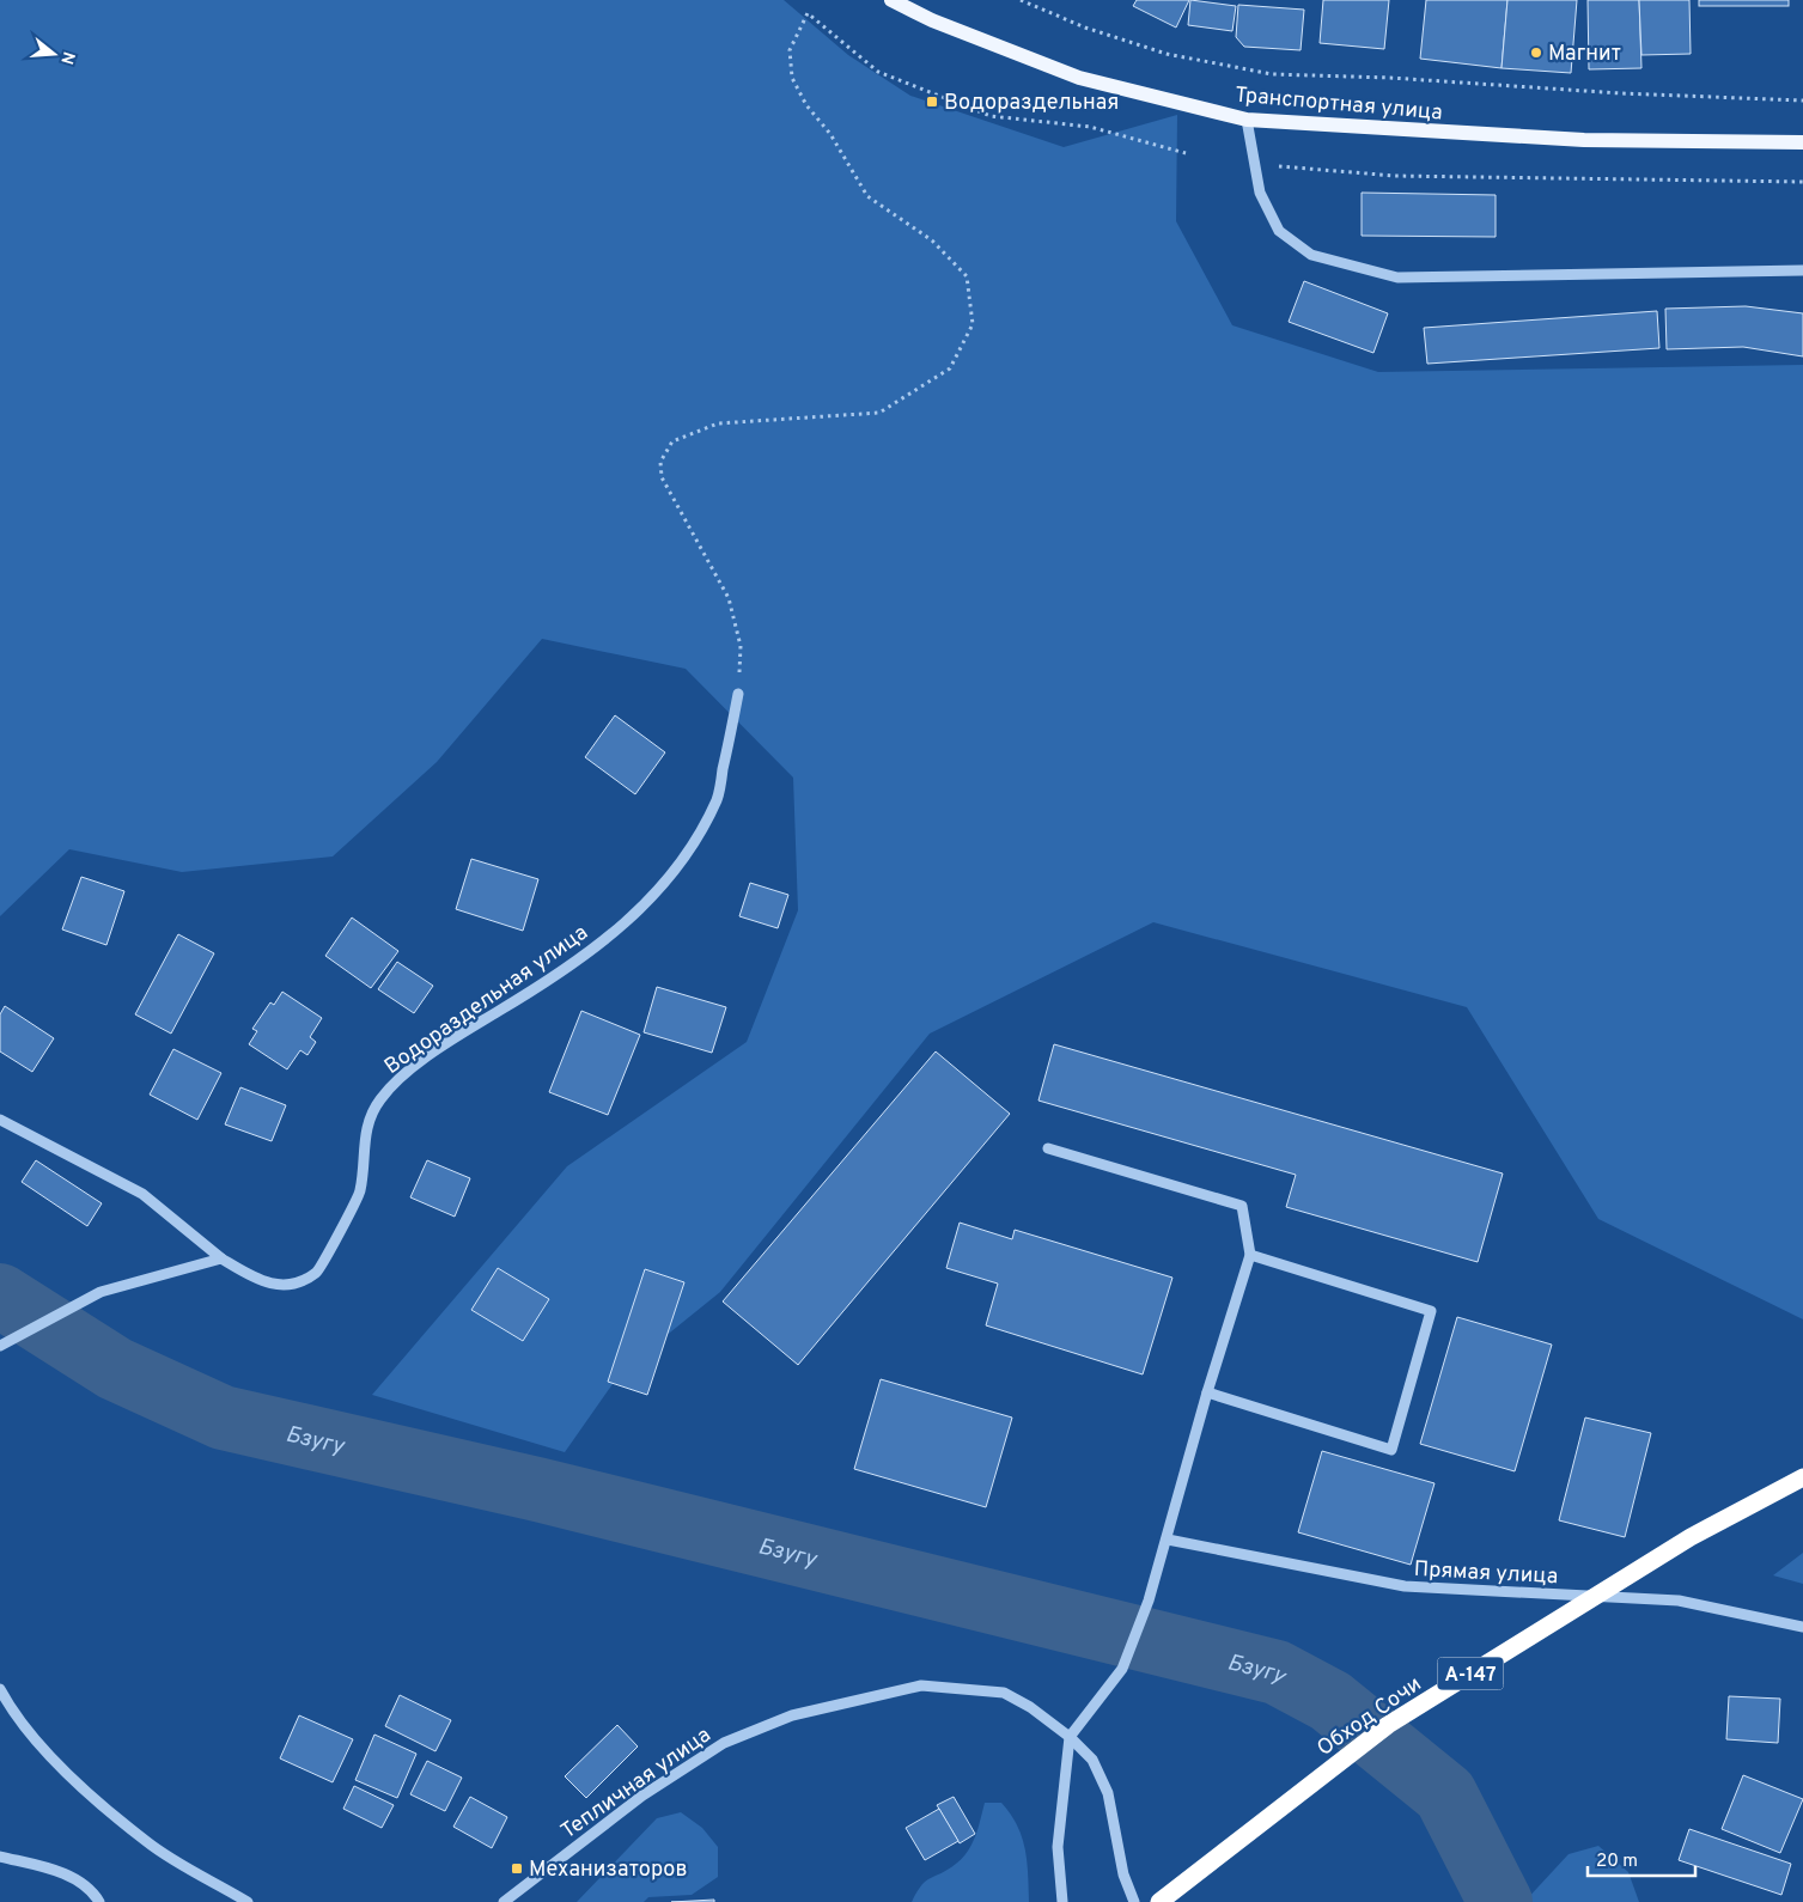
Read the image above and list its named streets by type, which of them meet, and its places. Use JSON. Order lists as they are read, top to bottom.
{
  "streets": {
    "highway": ["А-147", "Обход Сочи"],
    "main road": ["Транспортная улица"],
    "street": ["Водораздельная улица", "Прямая улица", "Тепличная улица"]
  },
  "water": ["Бзугу"],
  "places": {
    "other": ["Магнит"],
    "transit": ["Водораздельная", "Механизаторов"]
  },
  "scale_bar": "20 m",
  "north": "right"
}
